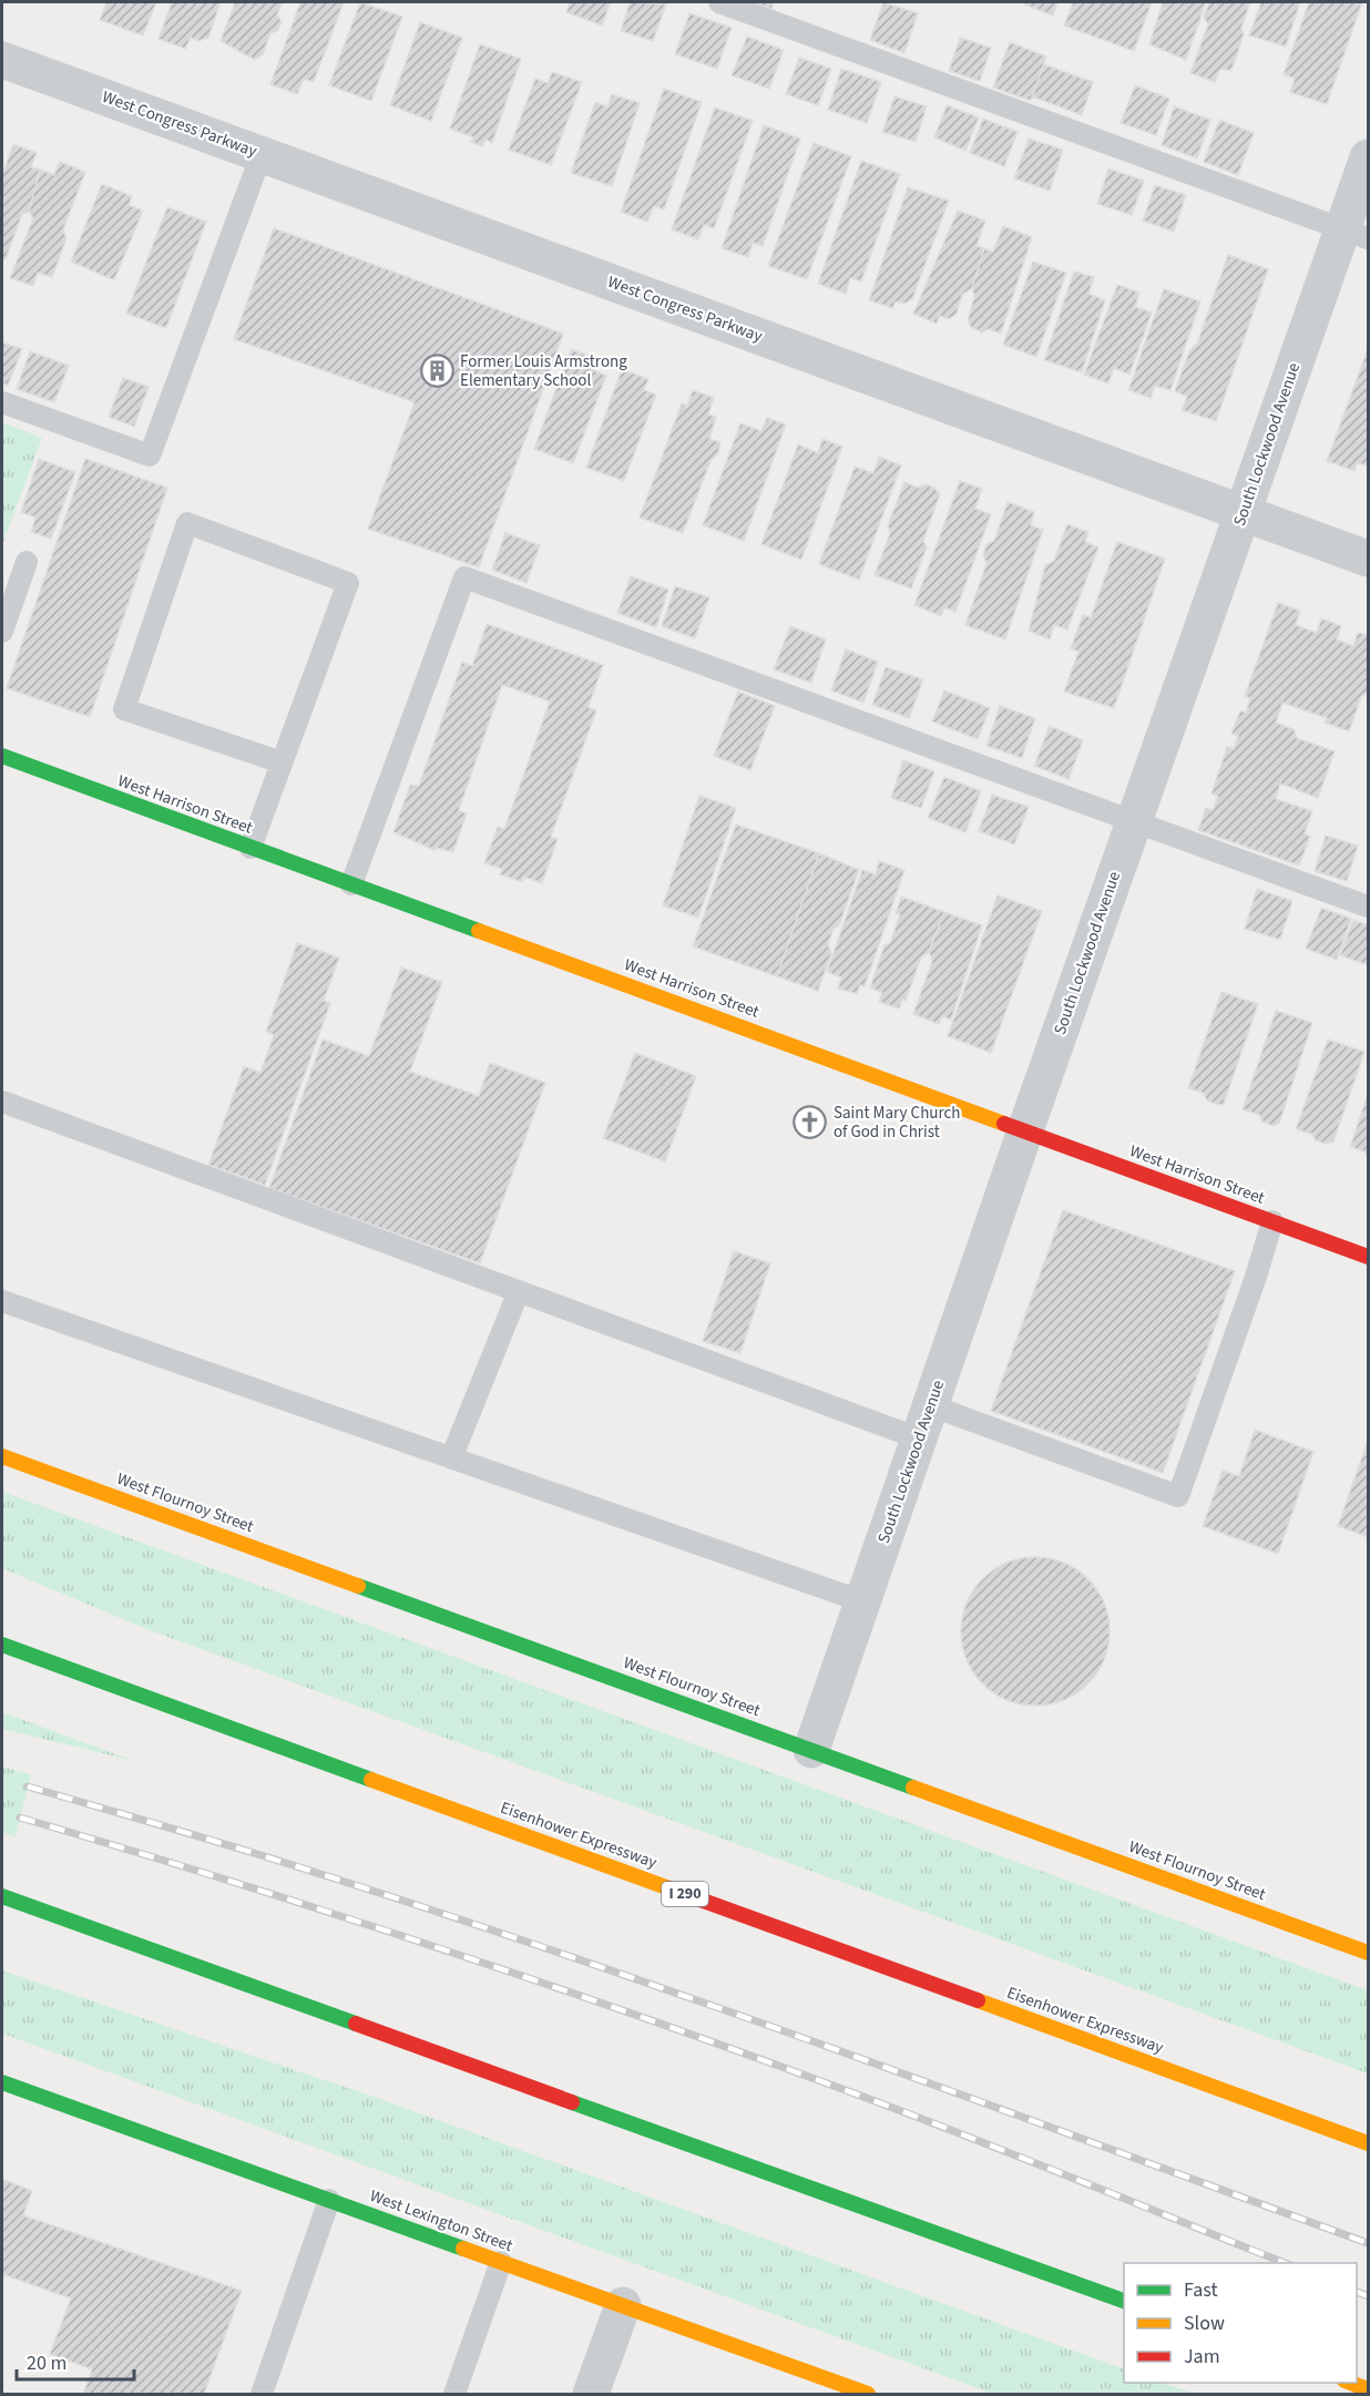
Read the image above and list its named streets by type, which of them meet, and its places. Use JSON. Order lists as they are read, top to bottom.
{
  "streets": {
    "main road": [
      "West Harrison Street",
      "West Flournoy Street",
      "Eisenhower Expressway",
      "I 290",
      "West Lexington Street"
    ],
    "street": ["West Congress Parkway", "South Lockwood Avenue"]
  },
  "crossings": [
    ["West Congress Parkway", "South Lockwood Avenue"],
    ["South Lockwood Avenue", "West Harrison Street"],
    ["South Lockwood Avenue", "West Flournoy Street"]
  ],
  "places": {
    "building": ["Former Louis Armstrong Elementary School"],
    "church": ["Saint Mary Church of God in Christ"]
  },
  "legend": ["Fast", "Slow", "Jam"],
  "scale_bar": "20 m"
}
